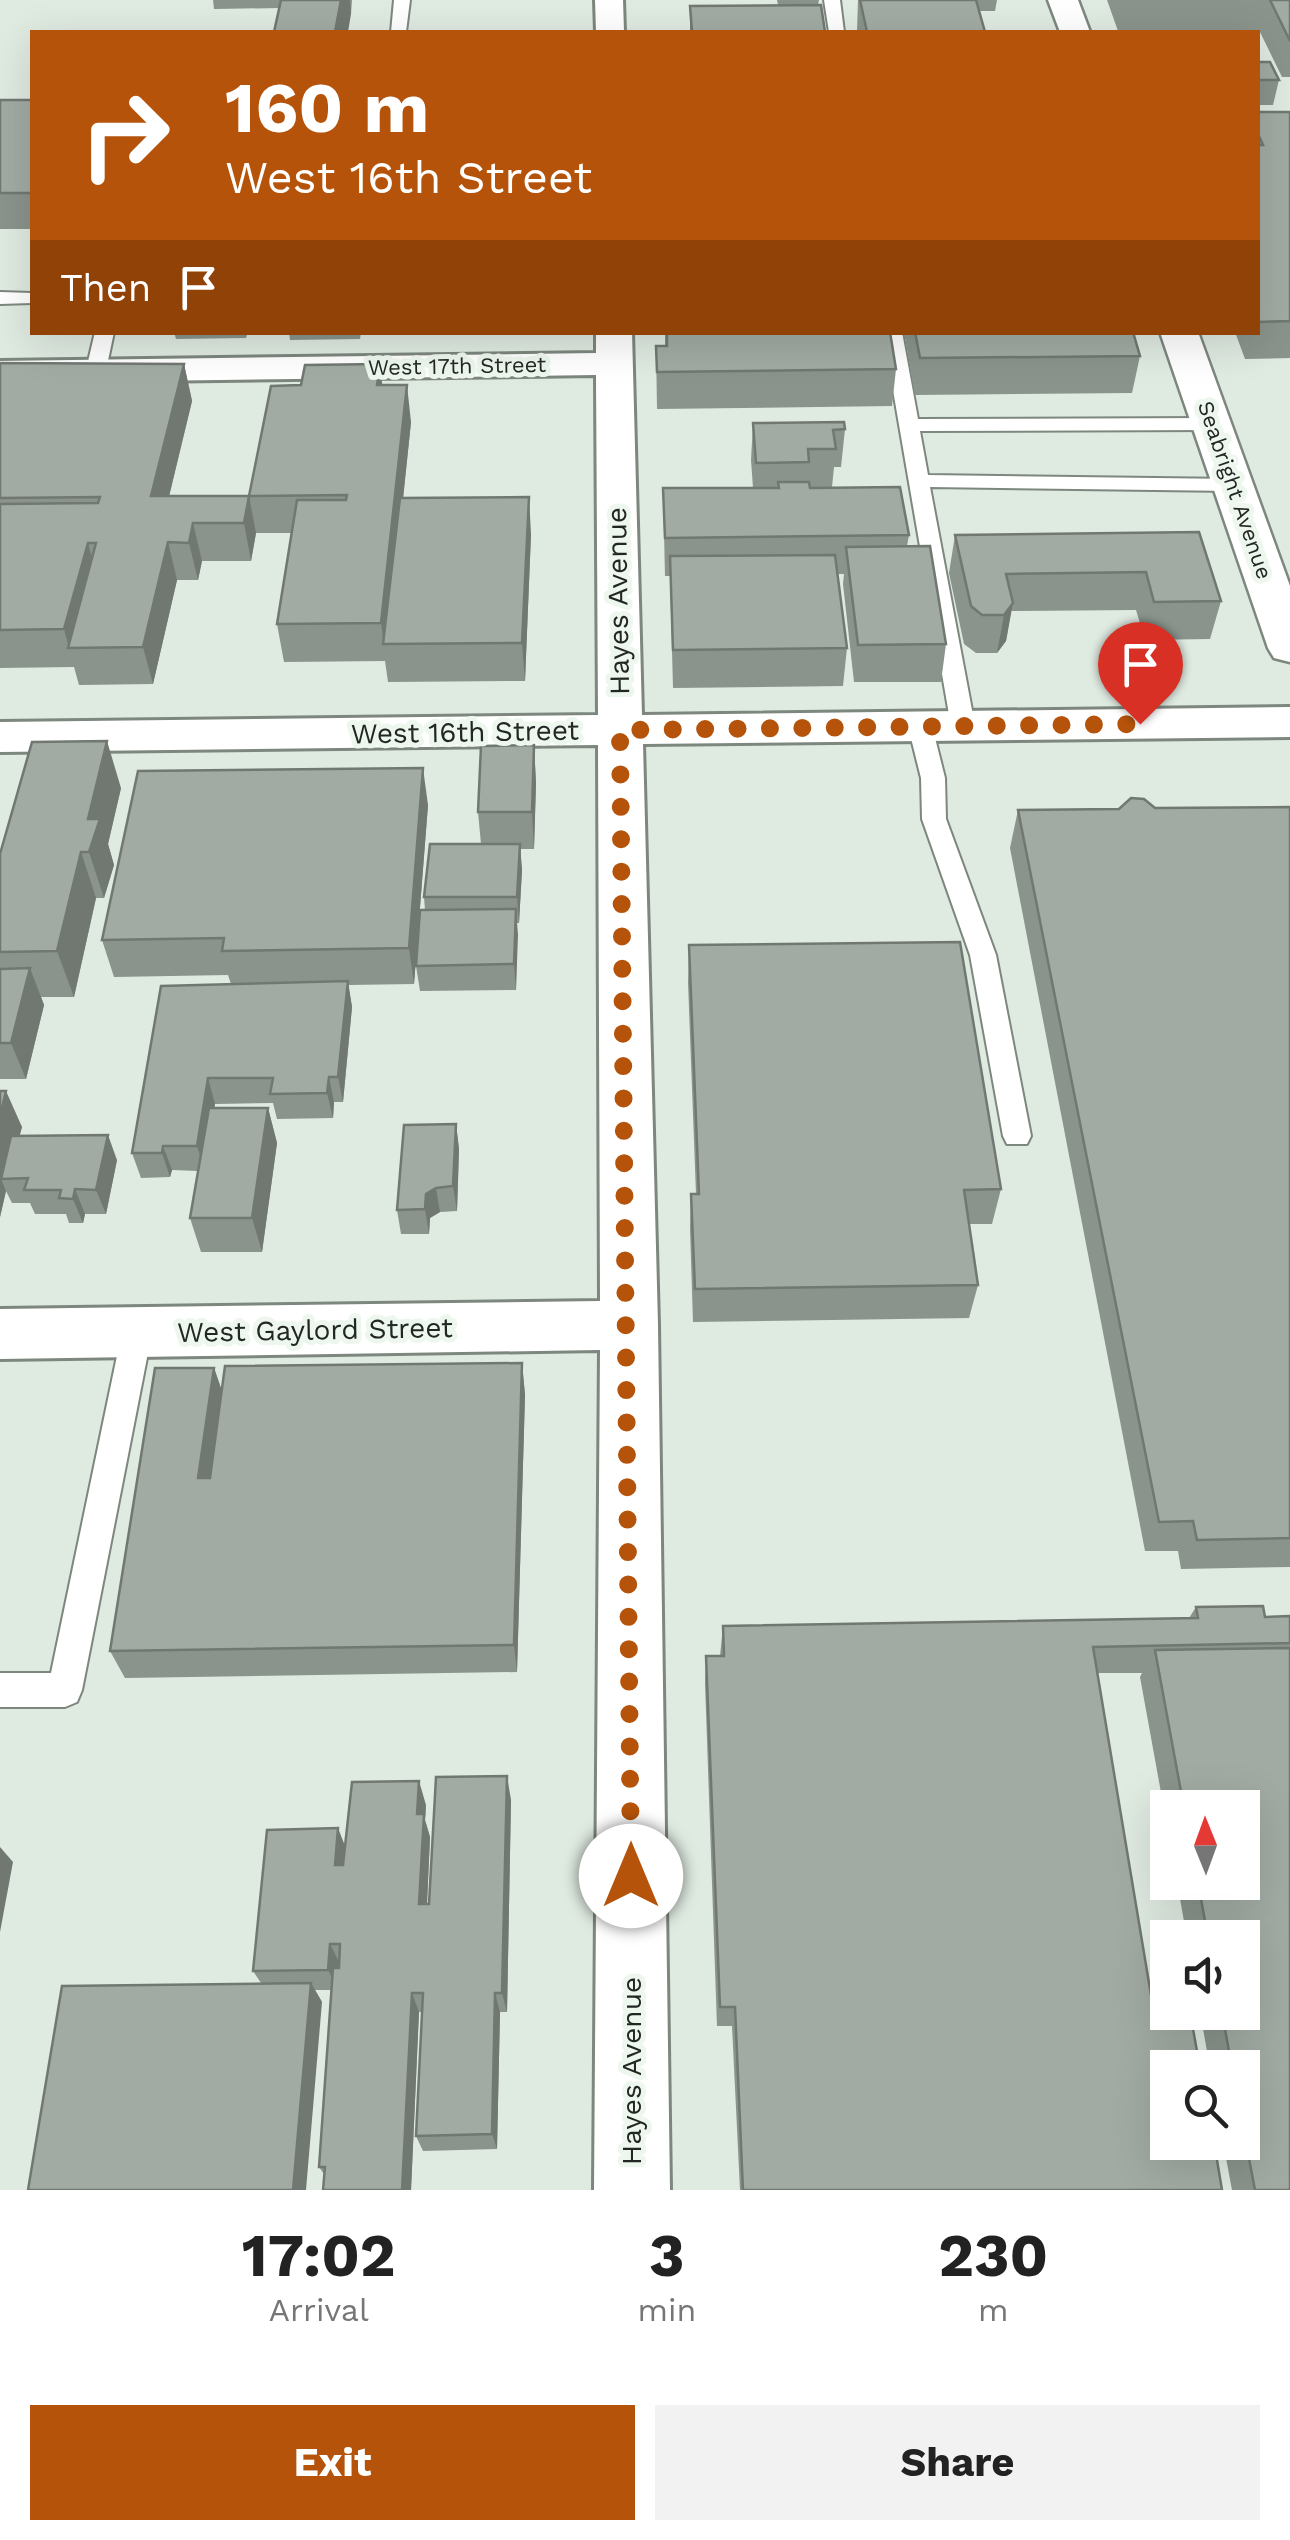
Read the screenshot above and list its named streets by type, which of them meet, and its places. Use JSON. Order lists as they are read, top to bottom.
{
  "streets": {
    "street": [
      "West 17th Street",
      "Seabright Avenue",
      "Hayes Avenue",
      "West 16th Street",
      "West Gaylord Street"
    ]
  },
  "crossings": [
    ["West 17th Street", "Hayes Avenue"],
    ["Hayes Avenue", "West 16th Street"],
    ["Hayes Avenue", "West Gaylord Street"]
  ],
  "north": "top",
  "page": {
    "turn": ["160 m", "West 16th Street"],
    "then": "Then",
    "eta": [
      "17:02",
      "Arrival",
      "3",
      "min",
      "230",
      "m"
    ],
    "buttons": ["Exit", "Share"]
  }
}
